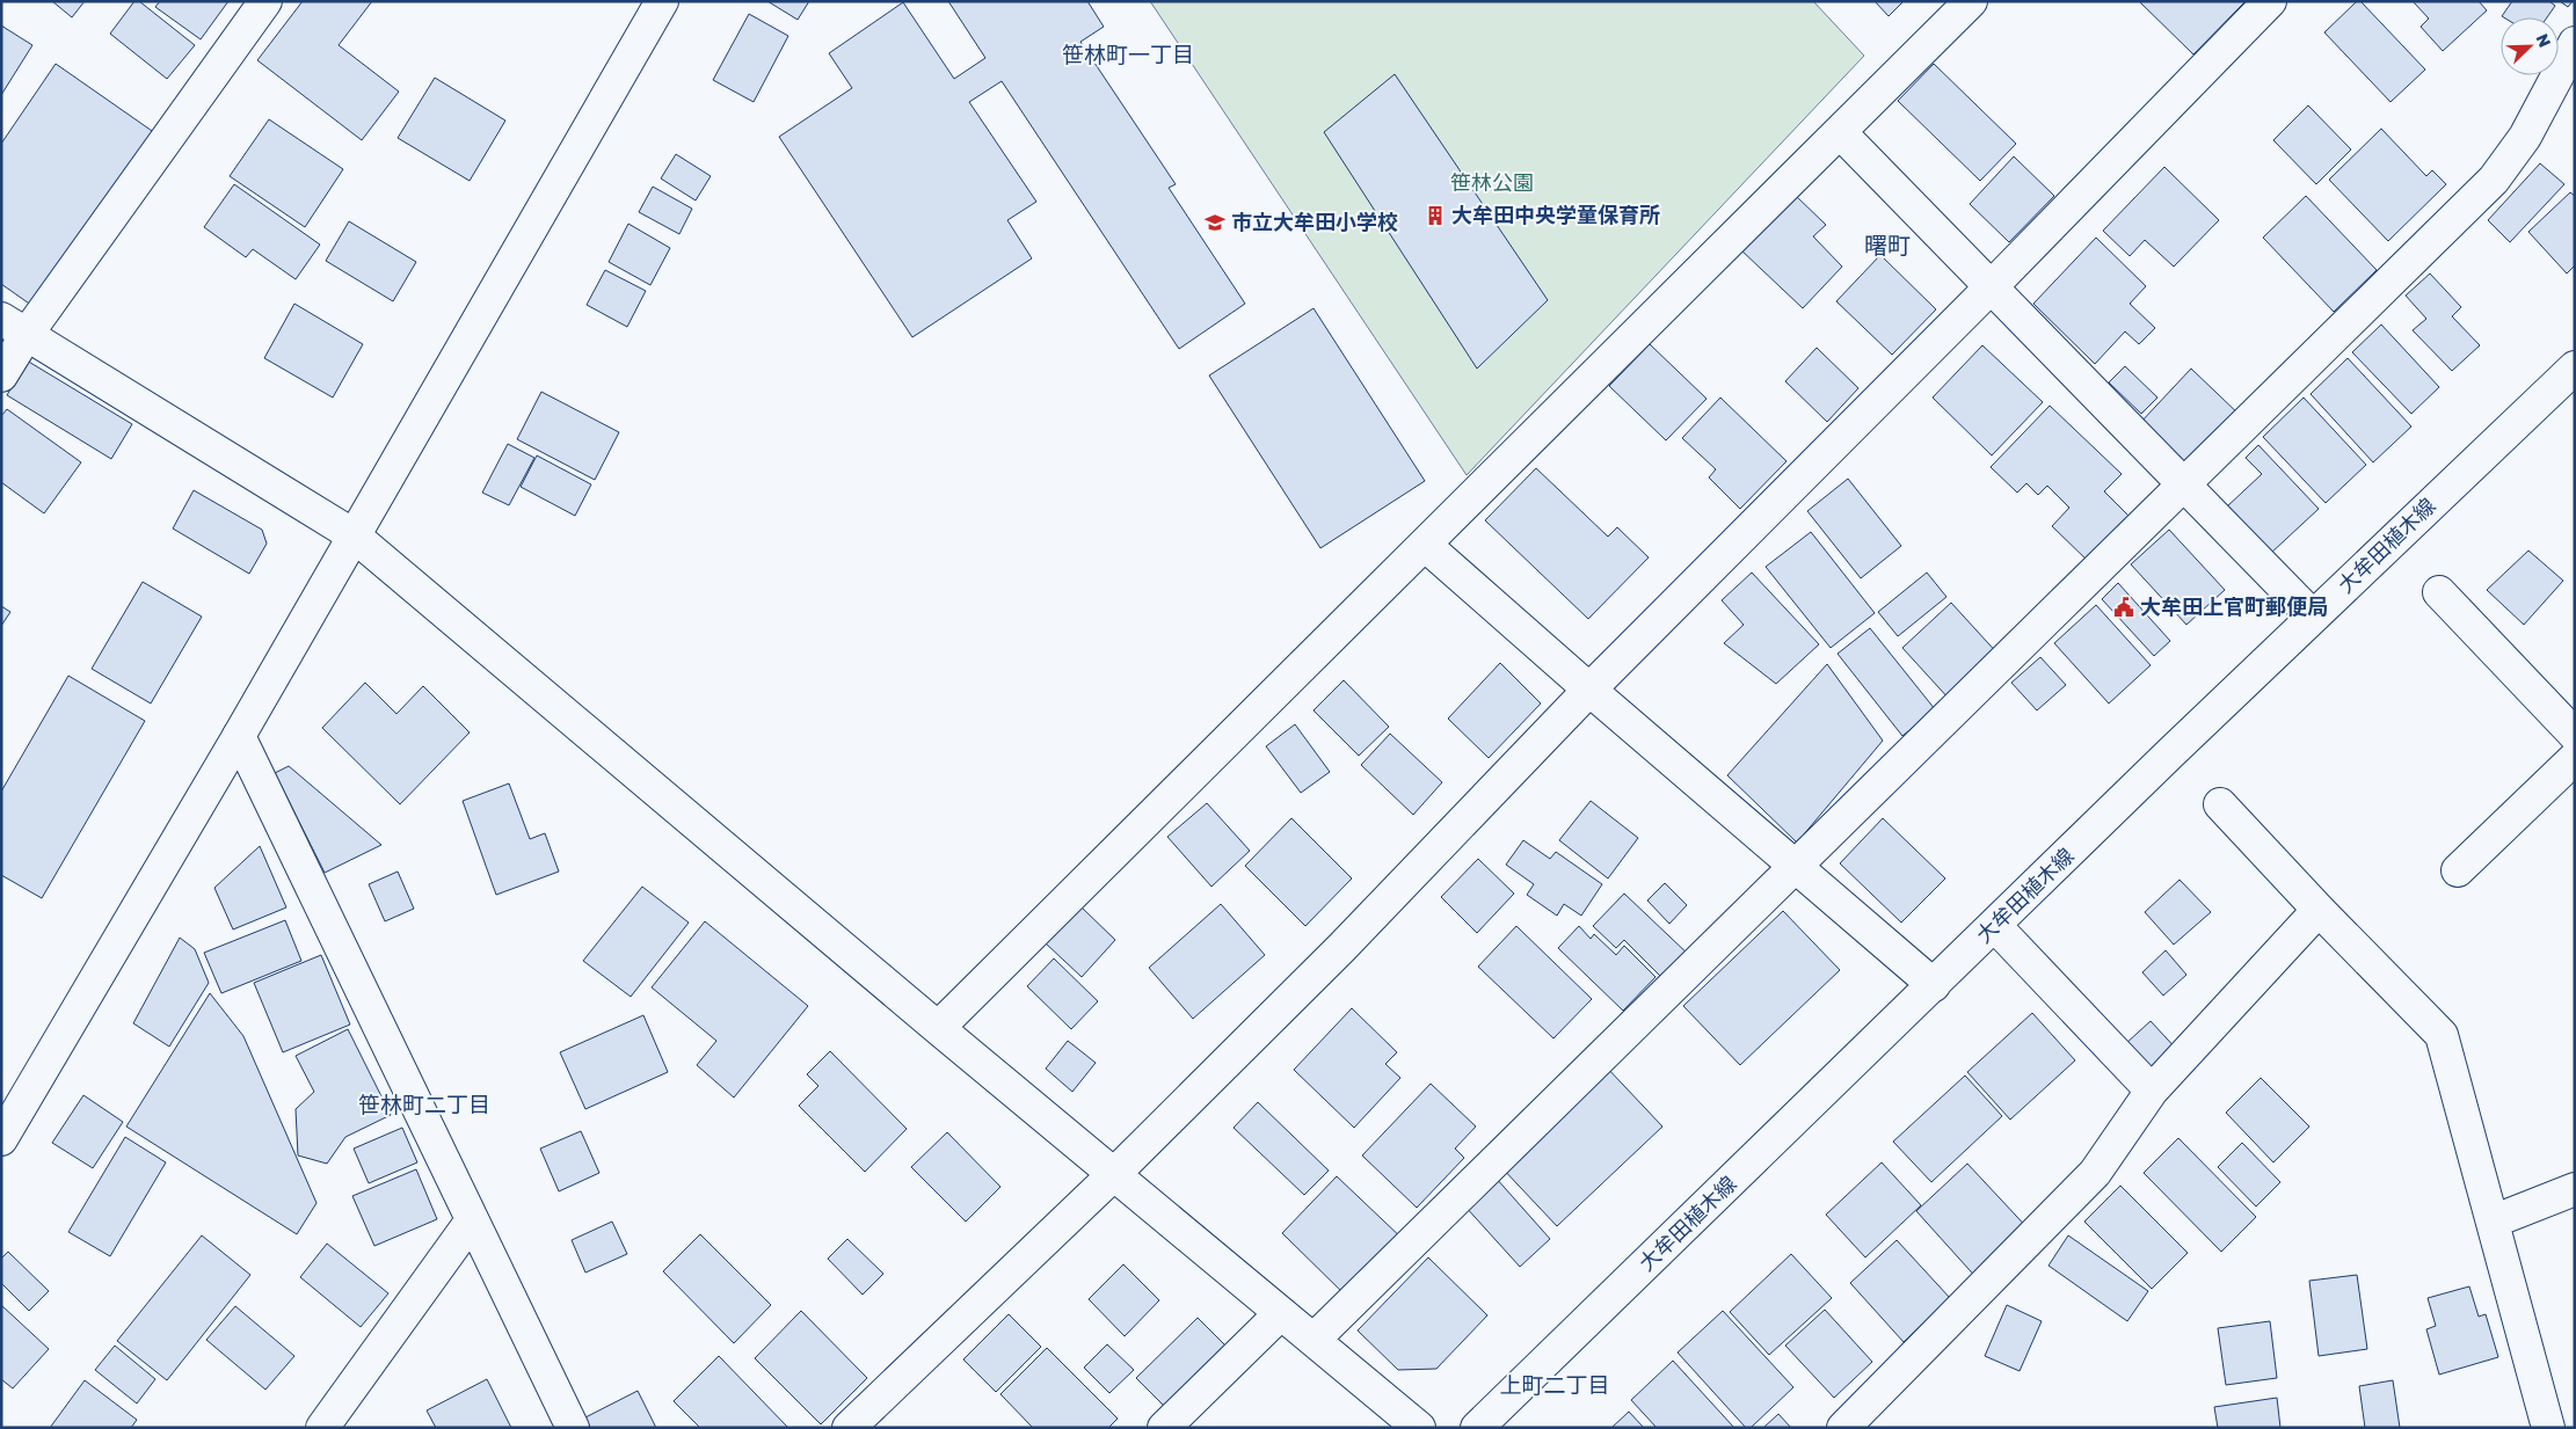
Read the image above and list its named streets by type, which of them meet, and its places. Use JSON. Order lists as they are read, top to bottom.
{
  "streets": {
    "street": ["大牟田植木線"]
  },
  "districts": [
    "笹林町一丁目",
    "曙町",
    "笹林町二丁目",
    "上町二丁目"
  ],
  "parks": ["笹林公園"],
  "places": {
    "building": ["大牟田中央学童保育所"],
    "school or university": ["市立大牟田小学校"],
    "public building": ["大牟田上官町郵便局"]
  },
  "north": "top right"
}
